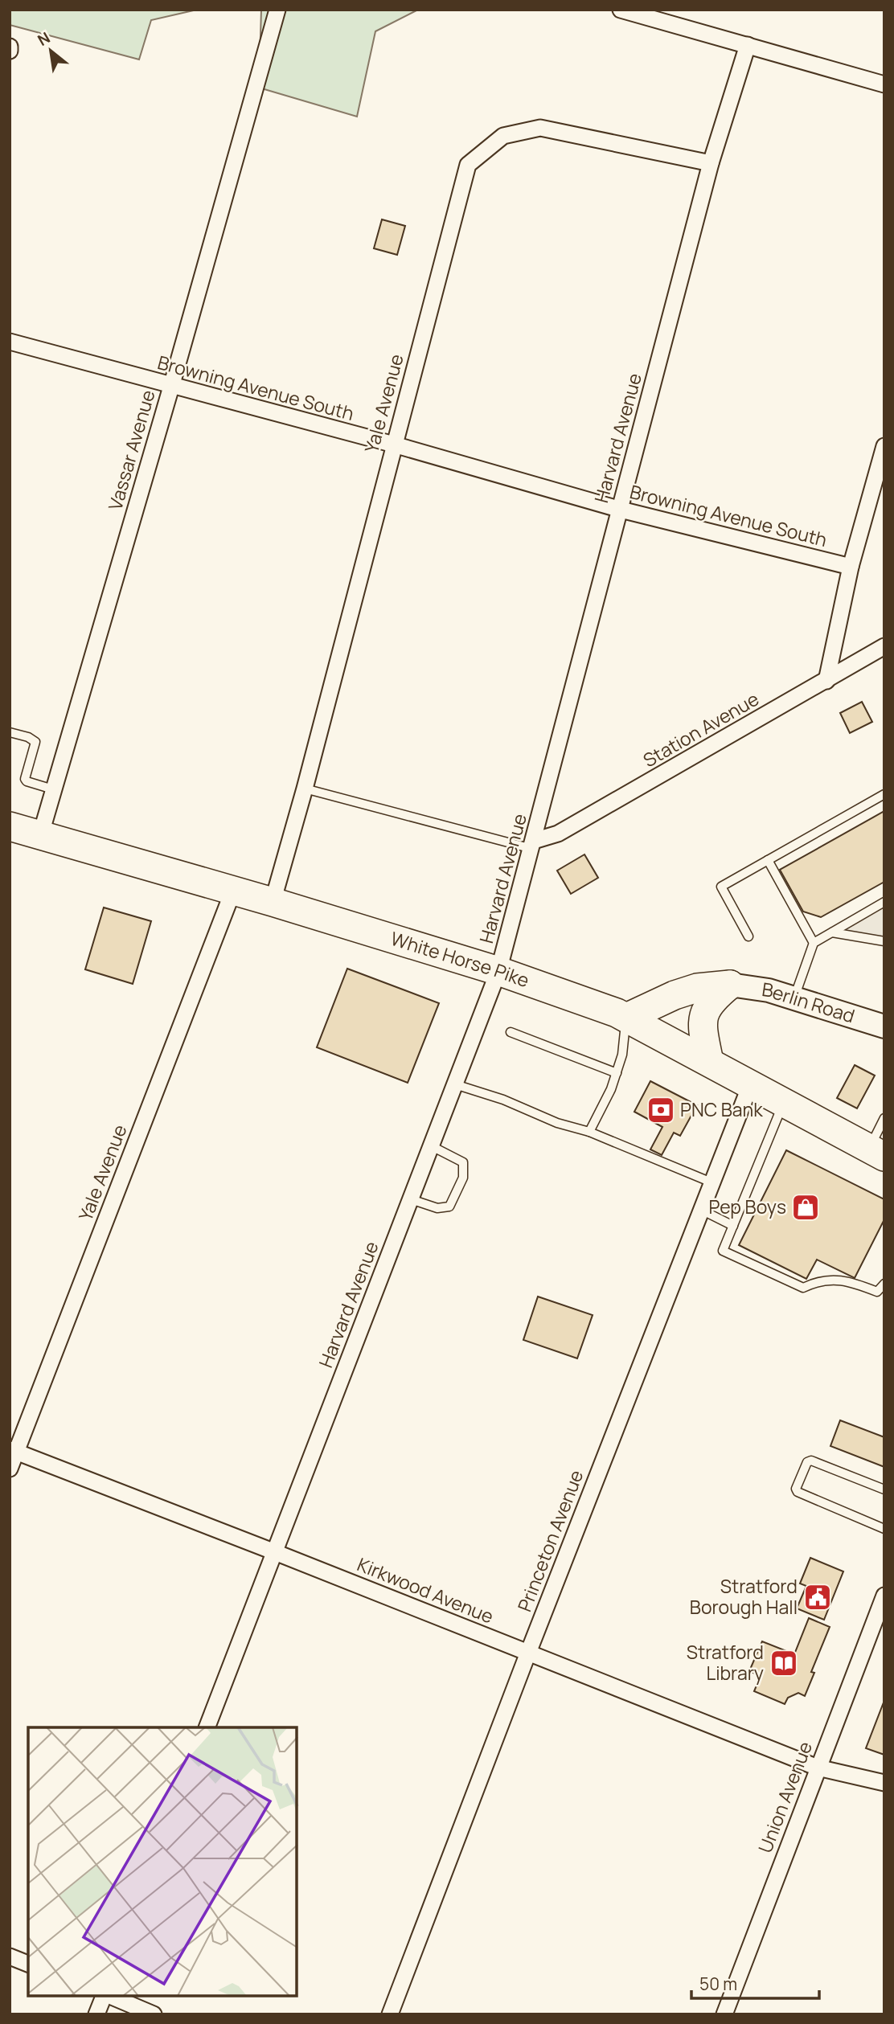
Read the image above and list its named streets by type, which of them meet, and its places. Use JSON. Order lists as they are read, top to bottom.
{
  "streets": {
    "highway": ["White Horse Pike"],
    "street": [
      "Browning Avenue South",
      "Yale Avenue",
      "Harvard Avenue",
      "Vassar Avenue",
      "Station Avenue",
      "Berlin Road",
      "Princeton Avenue",
      "Kirkwood Avenue",
      "Union Avenue"
    ]
  },
  "crossings": [
    ["Browning Avenue South", "Yale Avenue"],
    ["Browning Avenue South", "Harvard Avenue"],
    ["Browning Avenue South", "Vassar Avenue"],
    ["Yale Avenue", "Harvard Avenue"],
    ["Yale Avenue", "White Horse Pike"],
    ["Yale Avenue", "Kirkwood Avenue"],
    ["Harvard Avenue", "Station Avenue"],
    ["Harvard Avenue", "White Horse Pike"],
    ["Harvard Avenue", "Kirkwood Avenue"],
    ["Vassar Avenue", "White Horse Pike"],
    ["White Horse Pike", "Princeton Avenue"],
    ["Princeton Avenue", "Kirkwood Avenue"],
    ["Kirkwood Avenue", "Union Avenue"]
  ],
  "places": {
    "bank": ["PNC Bank"],
    "shop": ["Pep Boys"],
    "public building": ["Stratford Borough Hall"],
    "library": ["Stratford Library"]
  },
  "scale_bar": "50 m",
  "north": "top left"
}
